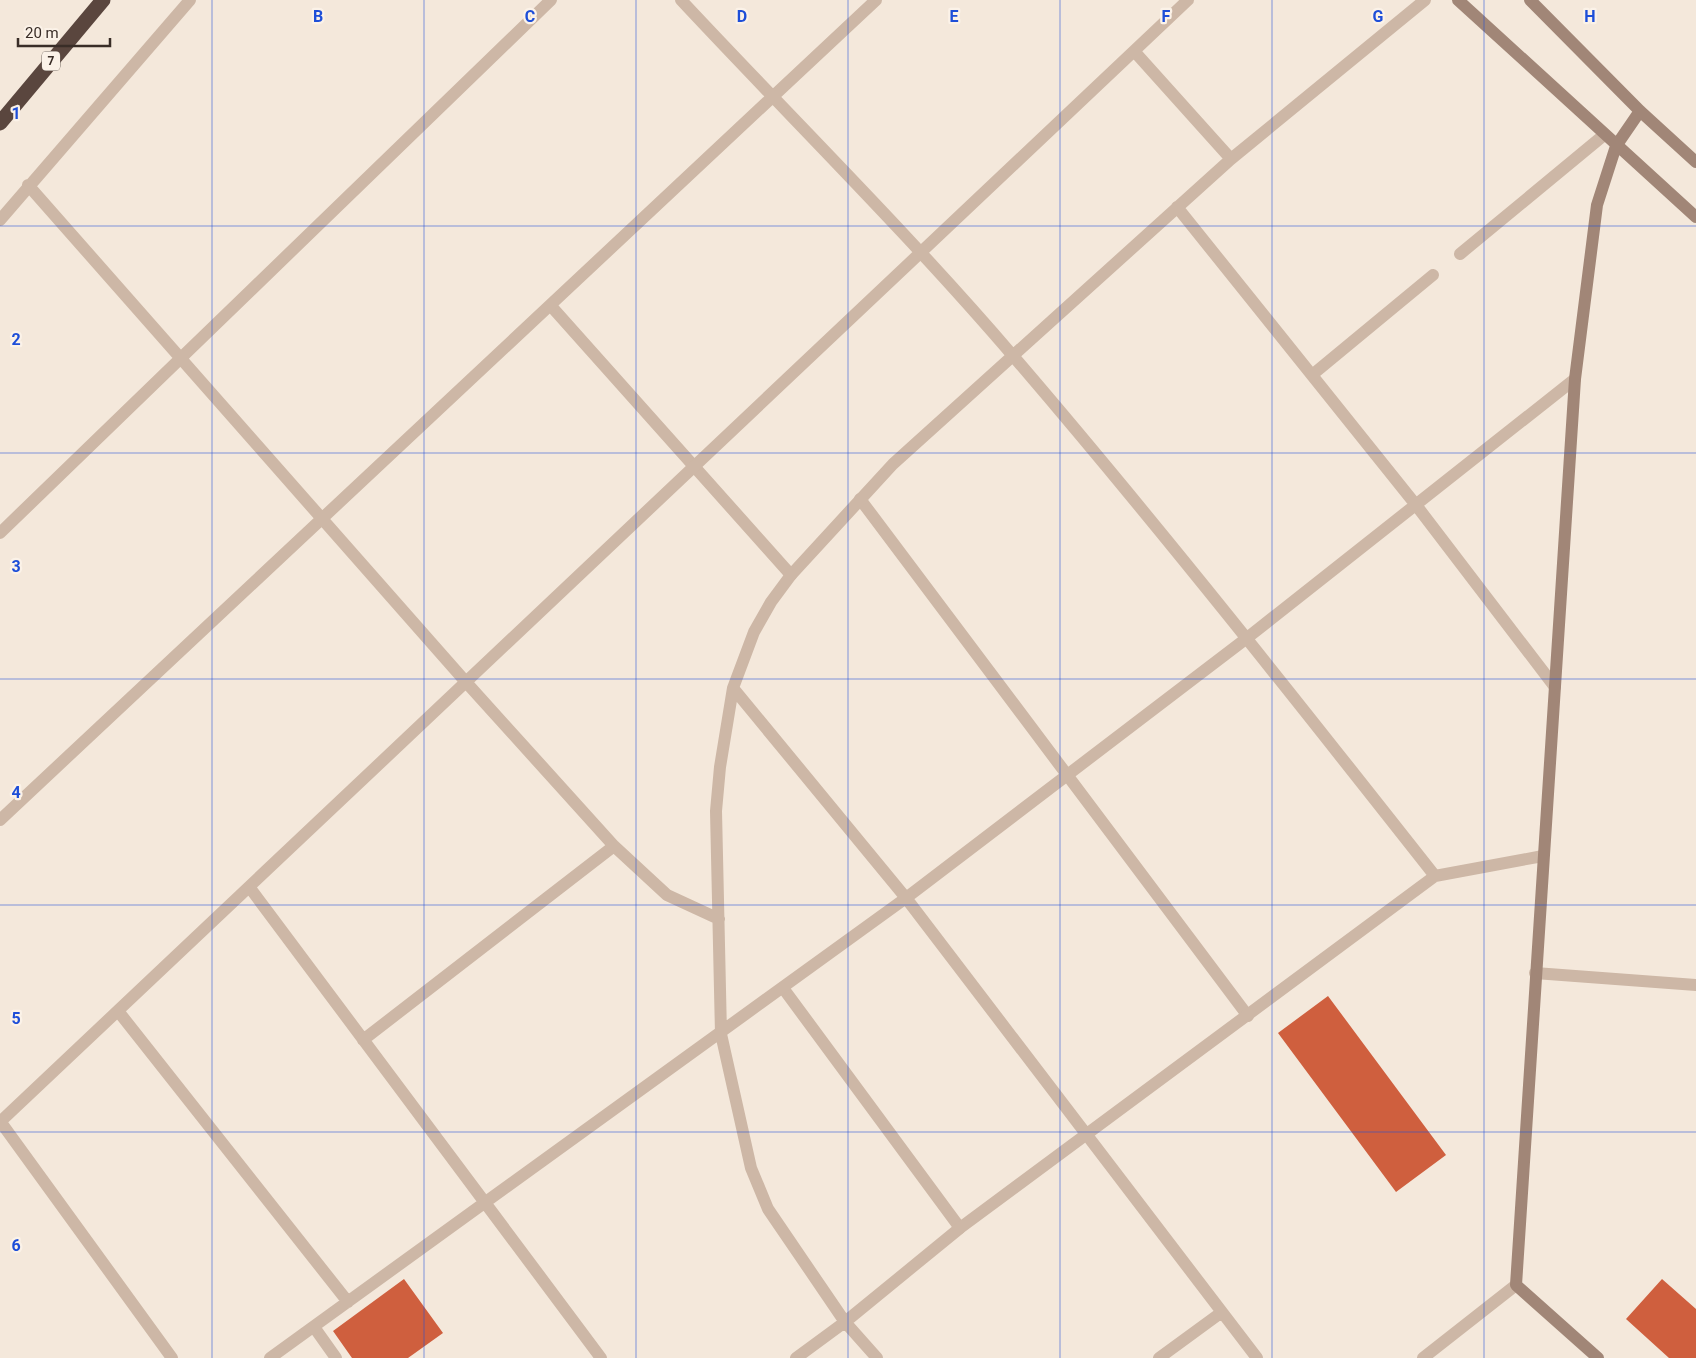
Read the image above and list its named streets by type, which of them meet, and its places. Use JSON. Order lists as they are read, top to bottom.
{
  "streets": {
    "highway": ["7"]
  },
  "scale_bar": "20 m",
  "grid": {
    "columns": [
      "B",
      "C",
      "D",
      "E",
      "F",
      "G",
      "H"
    ],
    "rows": [
      "1",
      "2",
      "3",
      "4",
      "5",
      "6"
    ]
  }
}
